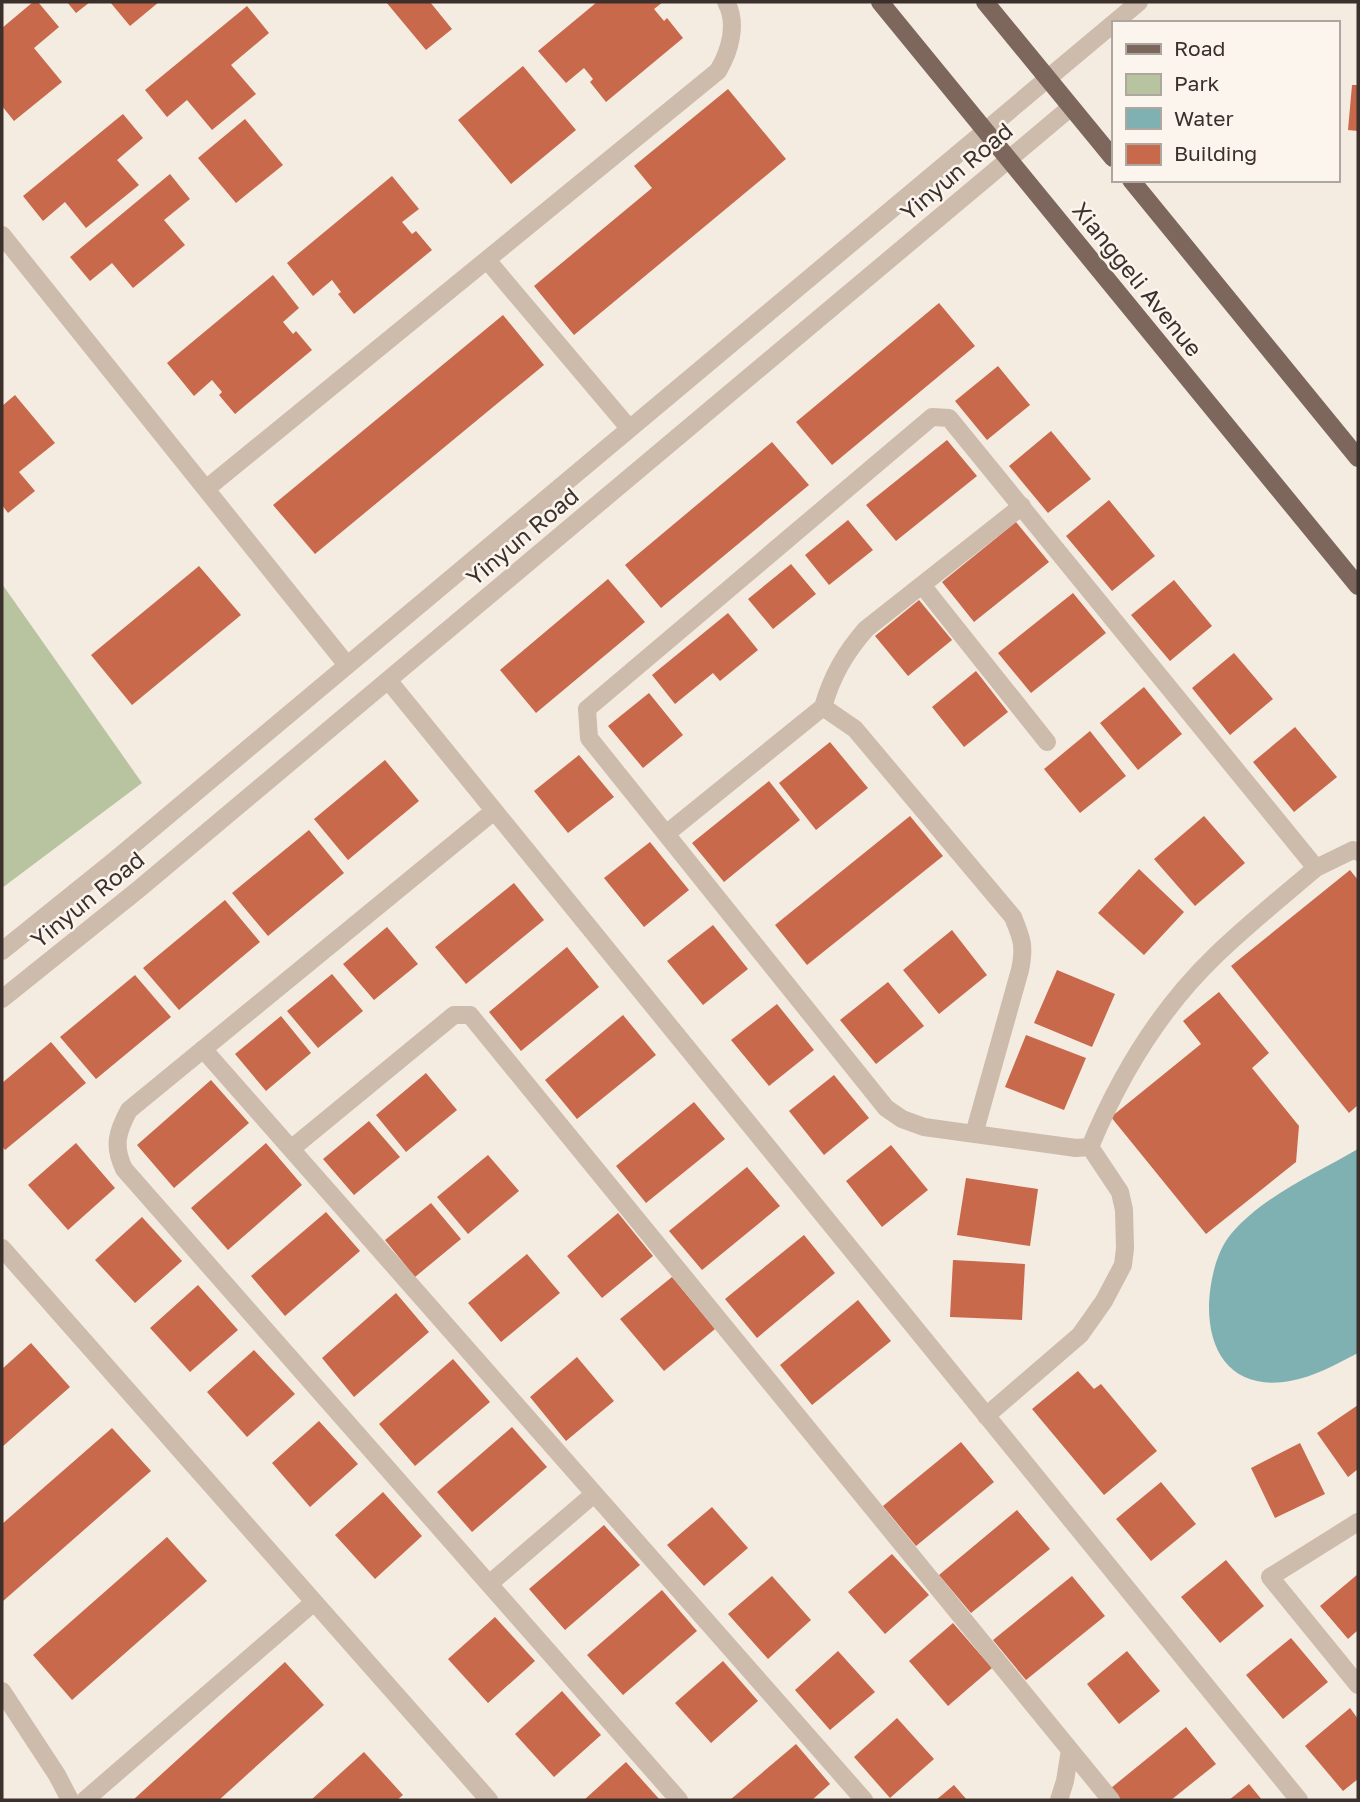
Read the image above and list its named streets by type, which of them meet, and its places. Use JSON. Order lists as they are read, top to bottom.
{
  "streets": {
    "main road": ["Xianggeli Avenue"],
    "street": ["Yinyun Road"]
  },
  "crossings": [
    ["Yinyun Road", "Xianggeli Avenue"]
  ],
  "legend": [
    "Road",
    "Park",
    "Water",
    "Building"
  ]
}
